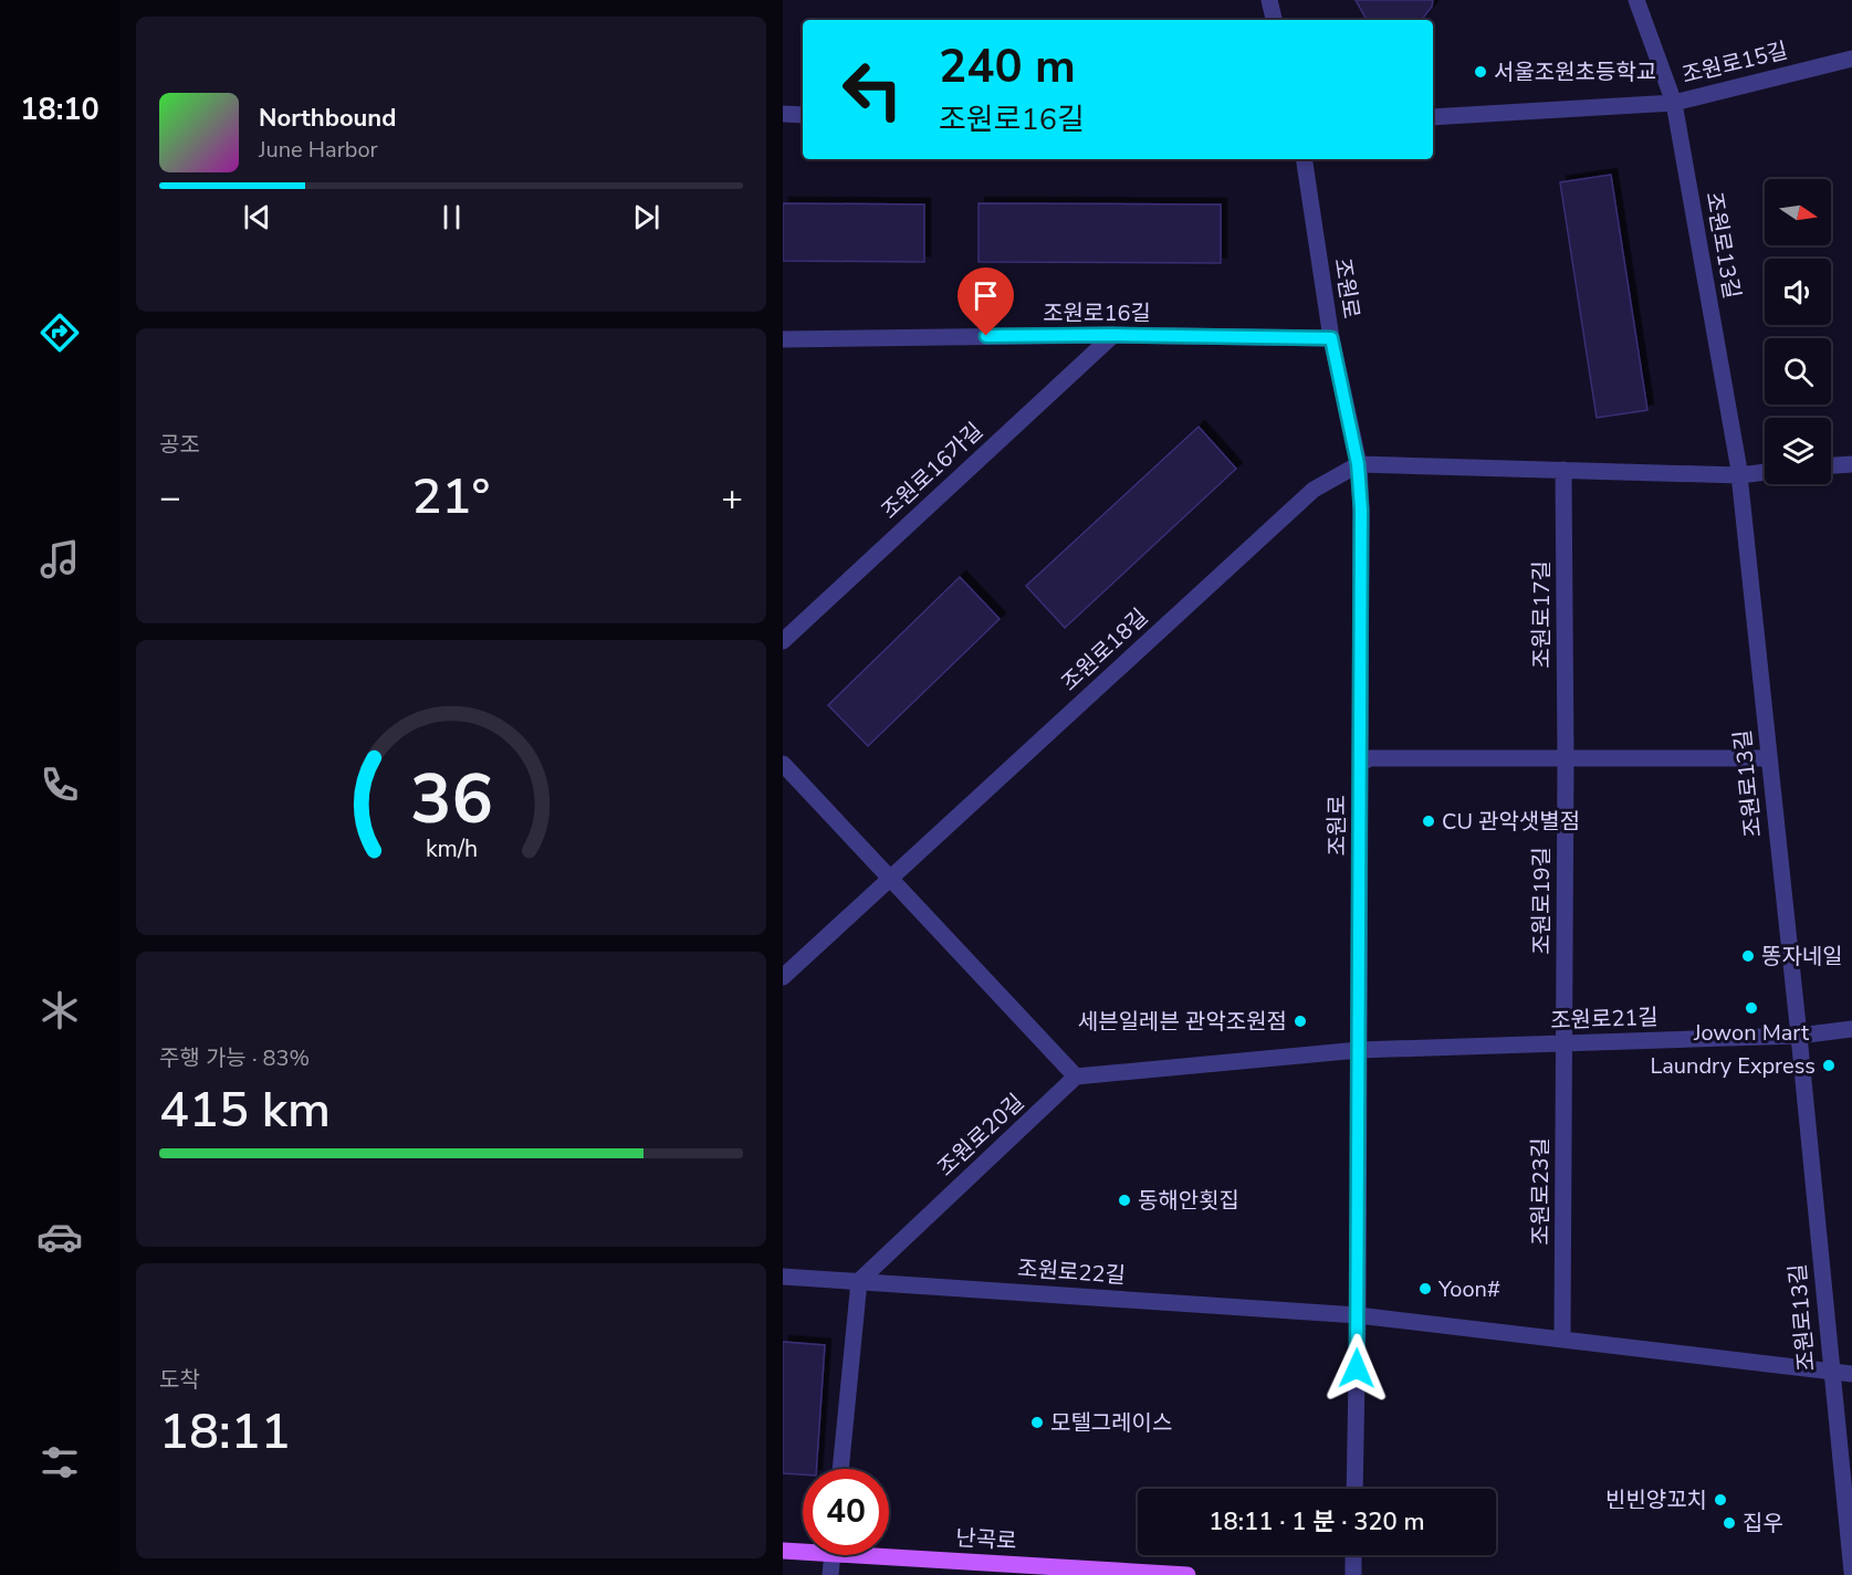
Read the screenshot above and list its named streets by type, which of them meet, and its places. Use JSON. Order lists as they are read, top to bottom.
{
  "streets": {
    "main road": ["난곡로"],
    "street": [
      "조원로15길",
      "조원로13길",
      "조원로",
      "조원로16길",
      "조원로16가길",
      "조원로17길",
      "조원로18길",
      "조원로19길",
      "조원로21길",
      "조원로20길",
      "조원로23길",
      "조원로22길"
    ]
  },
  "crossings": [
    ["조원로15길", "조원로13길"],
    ["조원로13길", "조원로21길"],
    ["조원로", "조원로16길"],
    ["조원로", "조원로18길"],
    ["조원로", "조원로21길"],
    ["조원로", "조원로22길"],
    ["조원로16길", "조원로16가길"],
    ["조원로17길", "조원로19길"],
    ["조원로19길", "조원로21길"],
    ["조원로19길", "조원로23길"],
    ["조원로21길", "조원로23길"],
    ["조원로20길", "조원로22길"]
  ],
  "places": [
    "서울조원초등학교",
    "CU 관악샛별점",
    "똥자네일",
    "Jowon Mart",
    "세븐일레븐 관악조원점",
    "Laundry Express",
    "동해안횟집",
    "Yoon#",
    "모텔그레이스",
    "빈빈양꼬치",
    "집우"
  ],
  "north": "right",
  "page": {
    "tabs": "18:10",
    "turn": ["240 m", "조원로16길"],
    "song": ["Northbound", "June Harbor"],
    "tile": [
      "공조",
      ["주행 가능 · 83%", "415 km"],
      ["도착", "18:11"]
    ],
    "heat": ["−", "21°", "+"],
    "limit": "40",
    "trip": "18:11 · 1 분 · 320 m",
    "gauge": ["36", "km/h"]
  }
}
